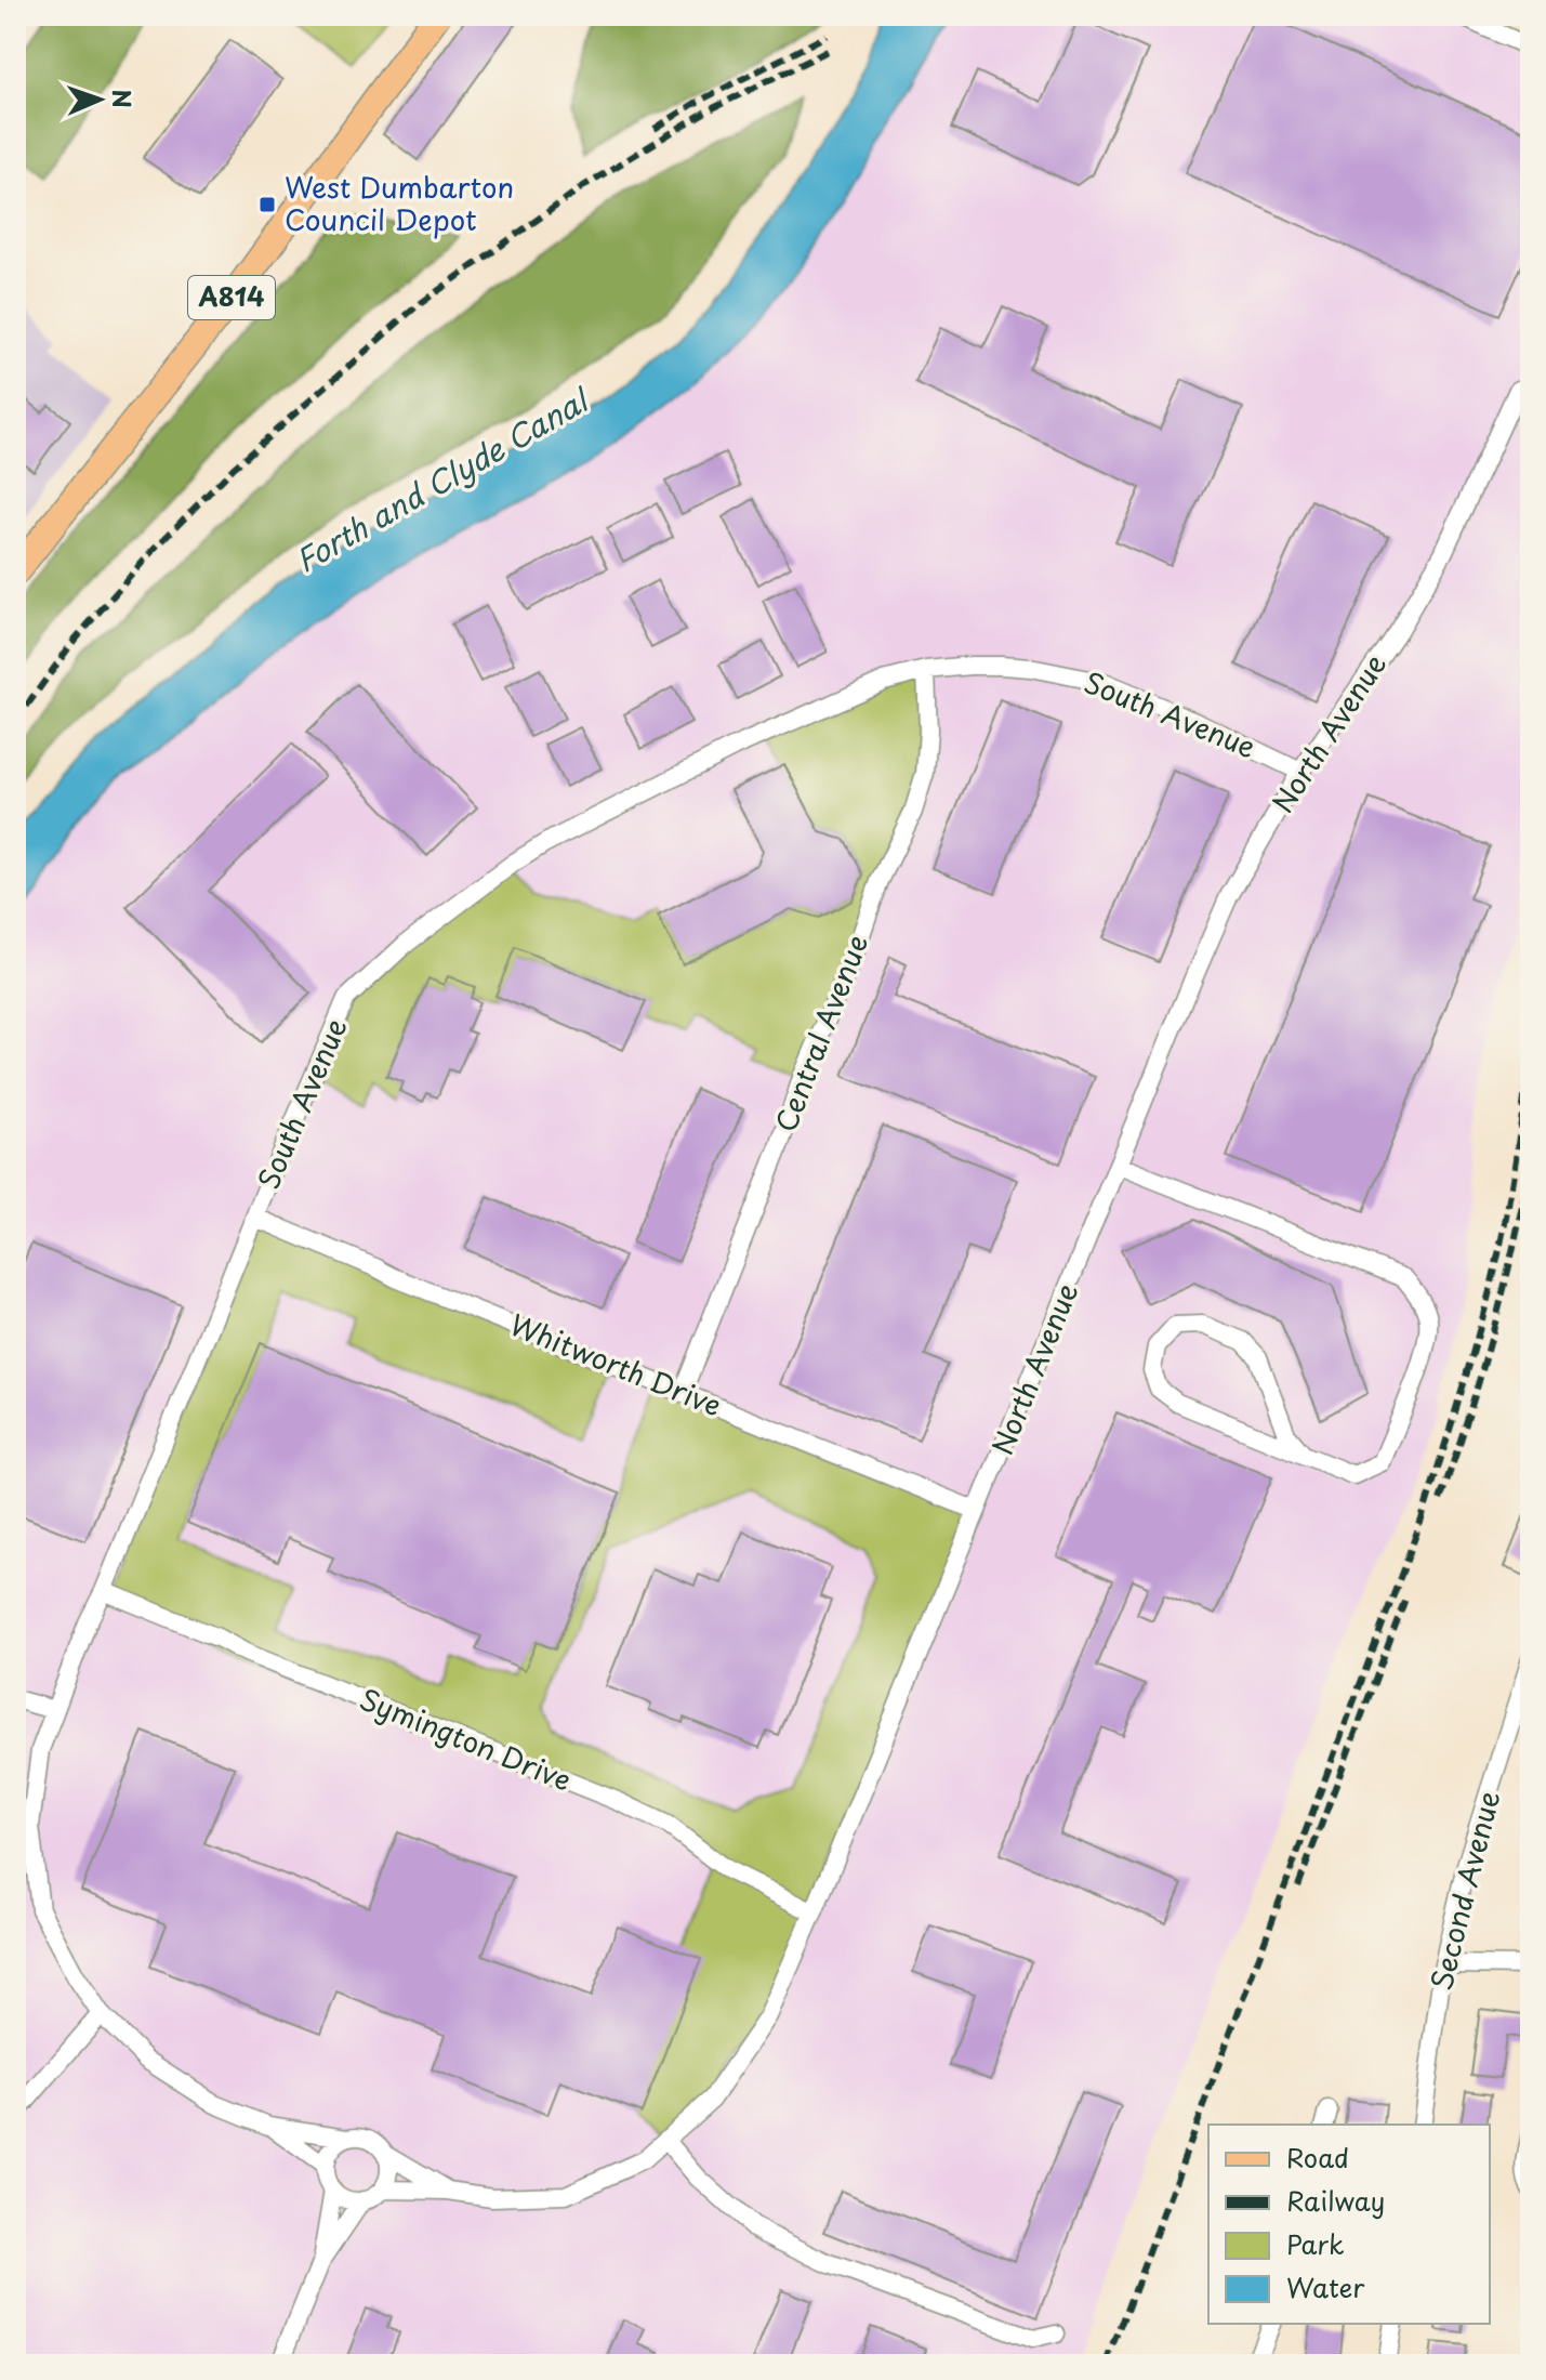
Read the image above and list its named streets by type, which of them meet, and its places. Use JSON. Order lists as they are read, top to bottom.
{
  "streets": {
    "main road": ["A814"],
    "street": [
      "South Avenue",
      "North Avenue",
      "Central Avenue",
      "Whitworth Drive",
      "Symington Drive",
      "Second Avenue"
    ]
  },
  "crossings": [
    ["South Avenue", "North Avenue"],
    ["South Avenue", "Central Avenue"],
    ["South Avenue", "Whitworth Drive"],
    ["South Avenue", "Symington Drive"],
    ["North Avenue", "Whitworth Drive"],
    ["North Avenue", "Symington Drive"],
    ["Central Avenue", "Whitworth Drive"]
  ],
  "water": ["Forth and Clyde Canal"],
  "places": {
    "transit": ["West Dumbarton Council Depot"]
  },
  "legend": [
    "Road",
    "Railway",
    "Park",
    "Water"
  ],
  "north": "right"
}
